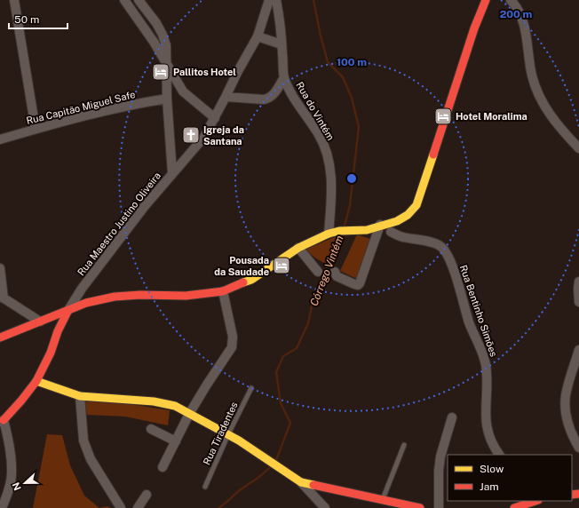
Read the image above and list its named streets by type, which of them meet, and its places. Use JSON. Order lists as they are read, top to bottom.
{
  "streets": {
    "street": [
      "Rua Capitão Miguel Safe",
      "Rua do Vintém",
      "Rua Maestro Justino Oliveira",
      "Rua Bentinho Simões"
    ],
    "lane": ["Rua Tiradentes"]
  },
  "water": ["Córrego Vintém"],
  "places": {
    "hotel": ["Pallitos Hotel", "Hotel Moralima", "Pousada da Saudade"],
    "church": ["Igreja da Santana"]
  },
  "legend": ["Slow", "Jam"],
  "scale_bar": "50 m",
  "north": "left",
  "rings": ["200 m", "100 m"]
}
